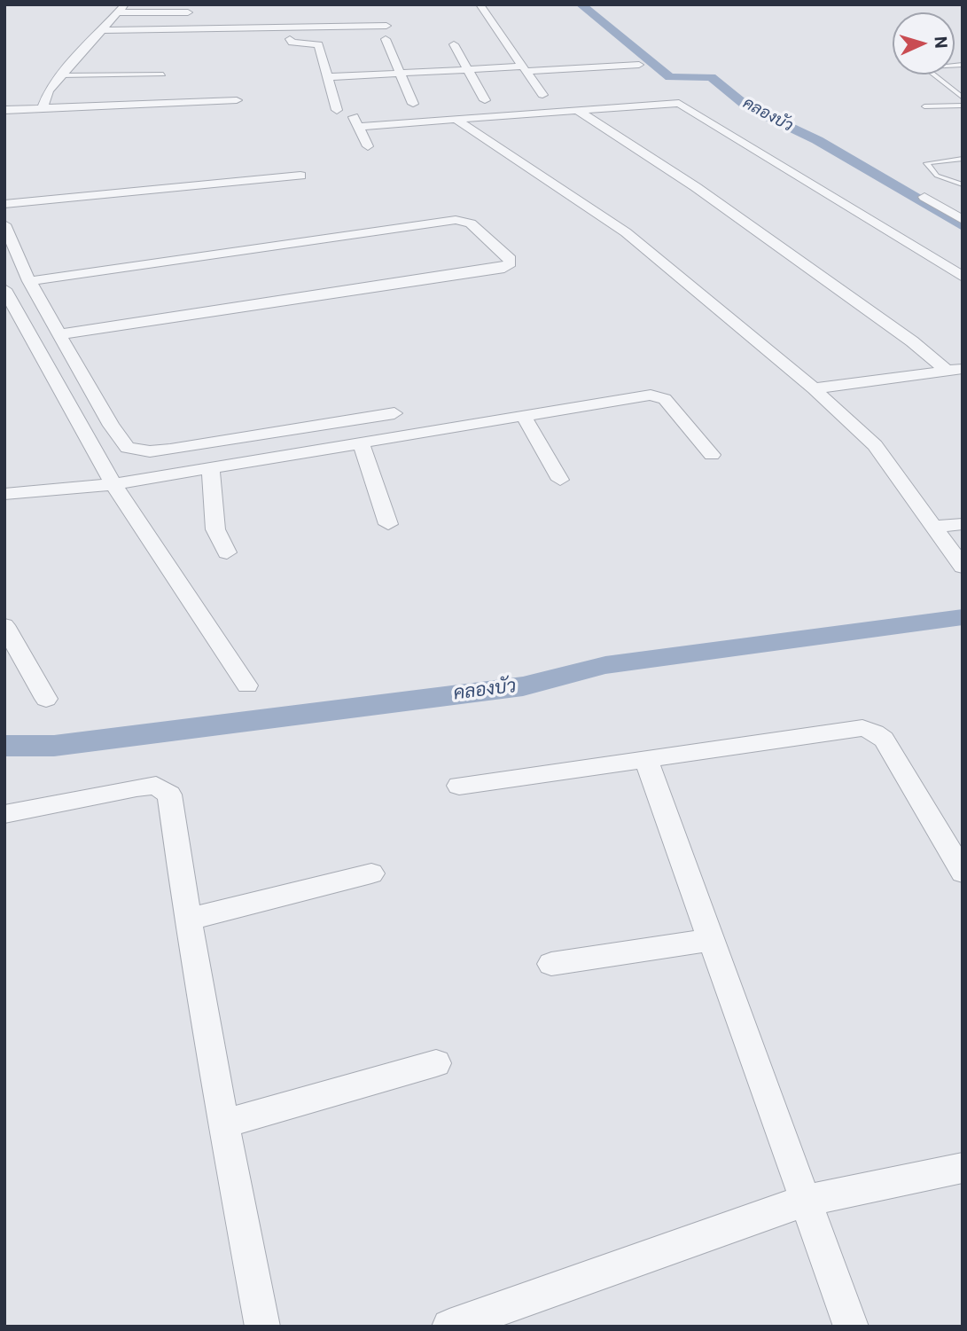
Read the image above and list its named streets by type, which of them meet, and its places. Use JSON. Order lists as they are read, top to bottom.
{
  "water": ["คลองบัว"],
  "north": "right"
}
